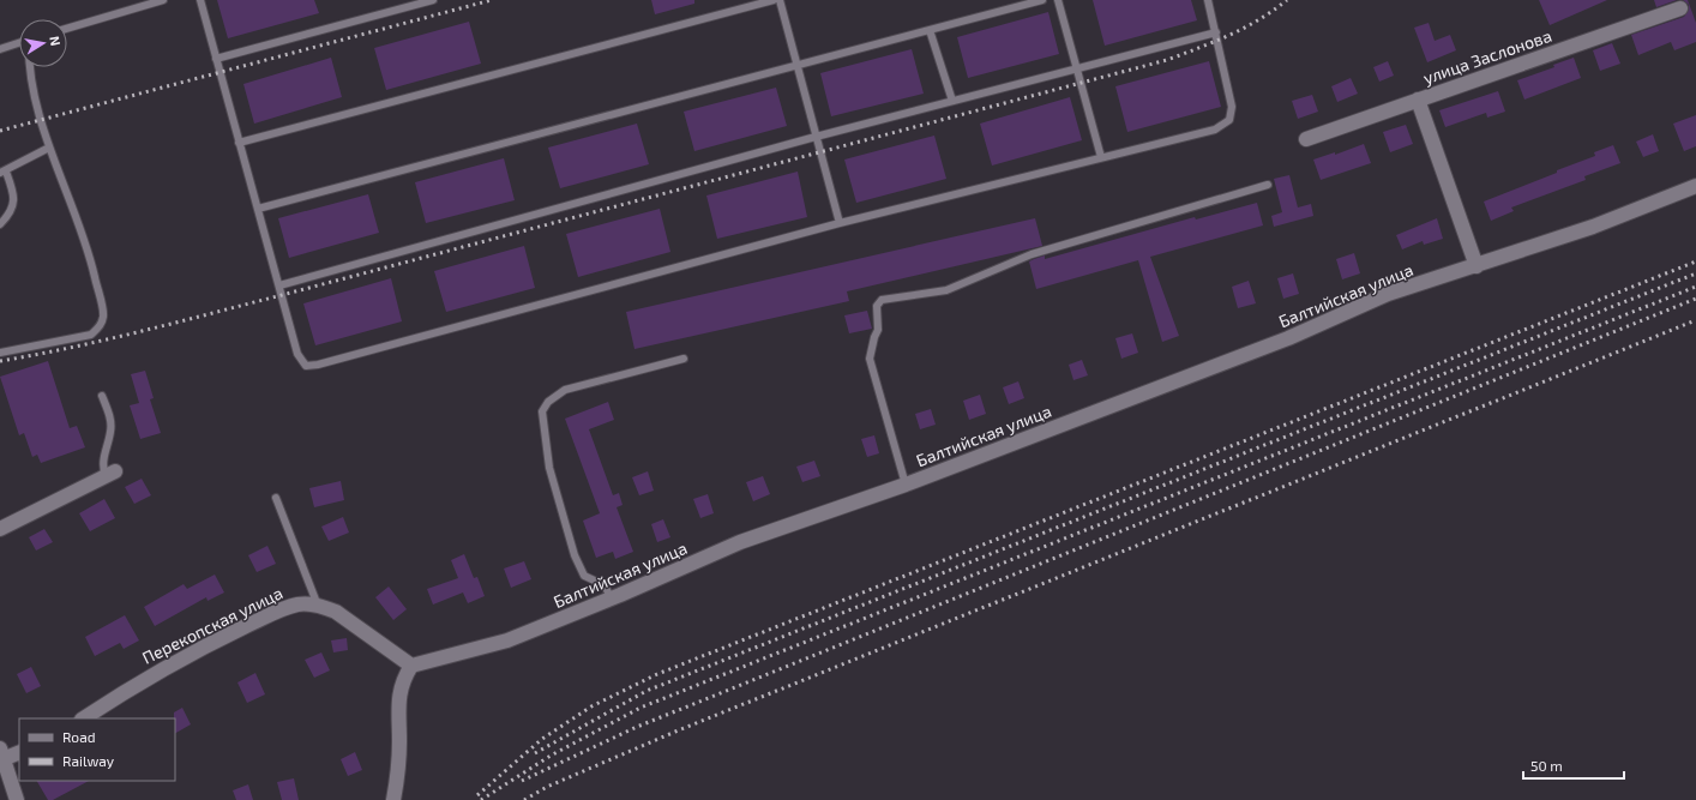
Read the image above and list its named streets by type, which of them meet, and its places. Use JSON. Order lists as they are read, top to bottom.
{
  "streets": {
    "street": ["улица Заслонова", "Балтийская улица", "Перекопская улица"]
  },
  "crossings": [
    ["Балтийская улица", "Перекопская улица"]
  ],
  "legend": ["Road", "Railway"],
  "scale_bar": "50 m",
  "north": "right"
}
